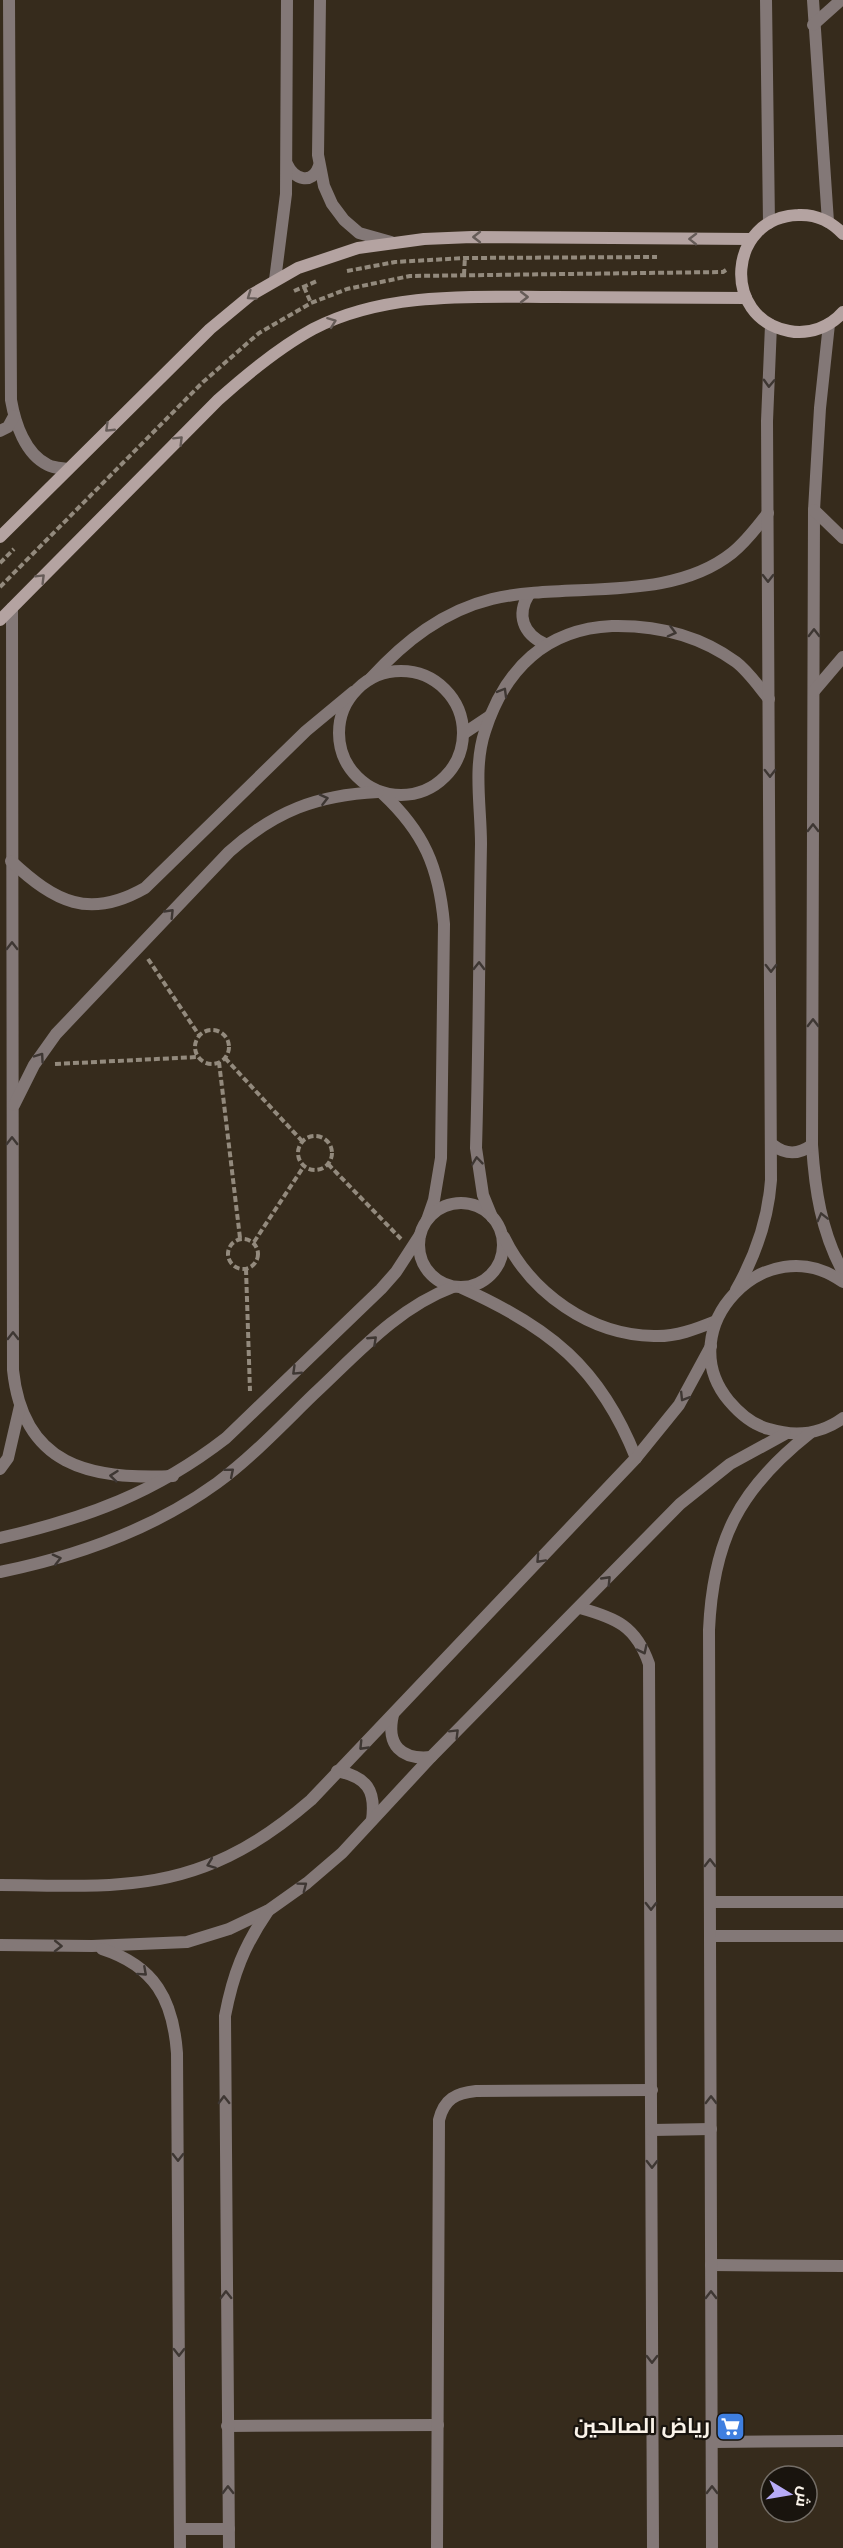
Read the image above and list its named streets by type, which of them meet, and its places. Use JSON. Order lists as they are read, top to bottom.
{
  "places": {
    "supermarket": ["رياض الصالحين"]
  },
  "north": "right"
}
